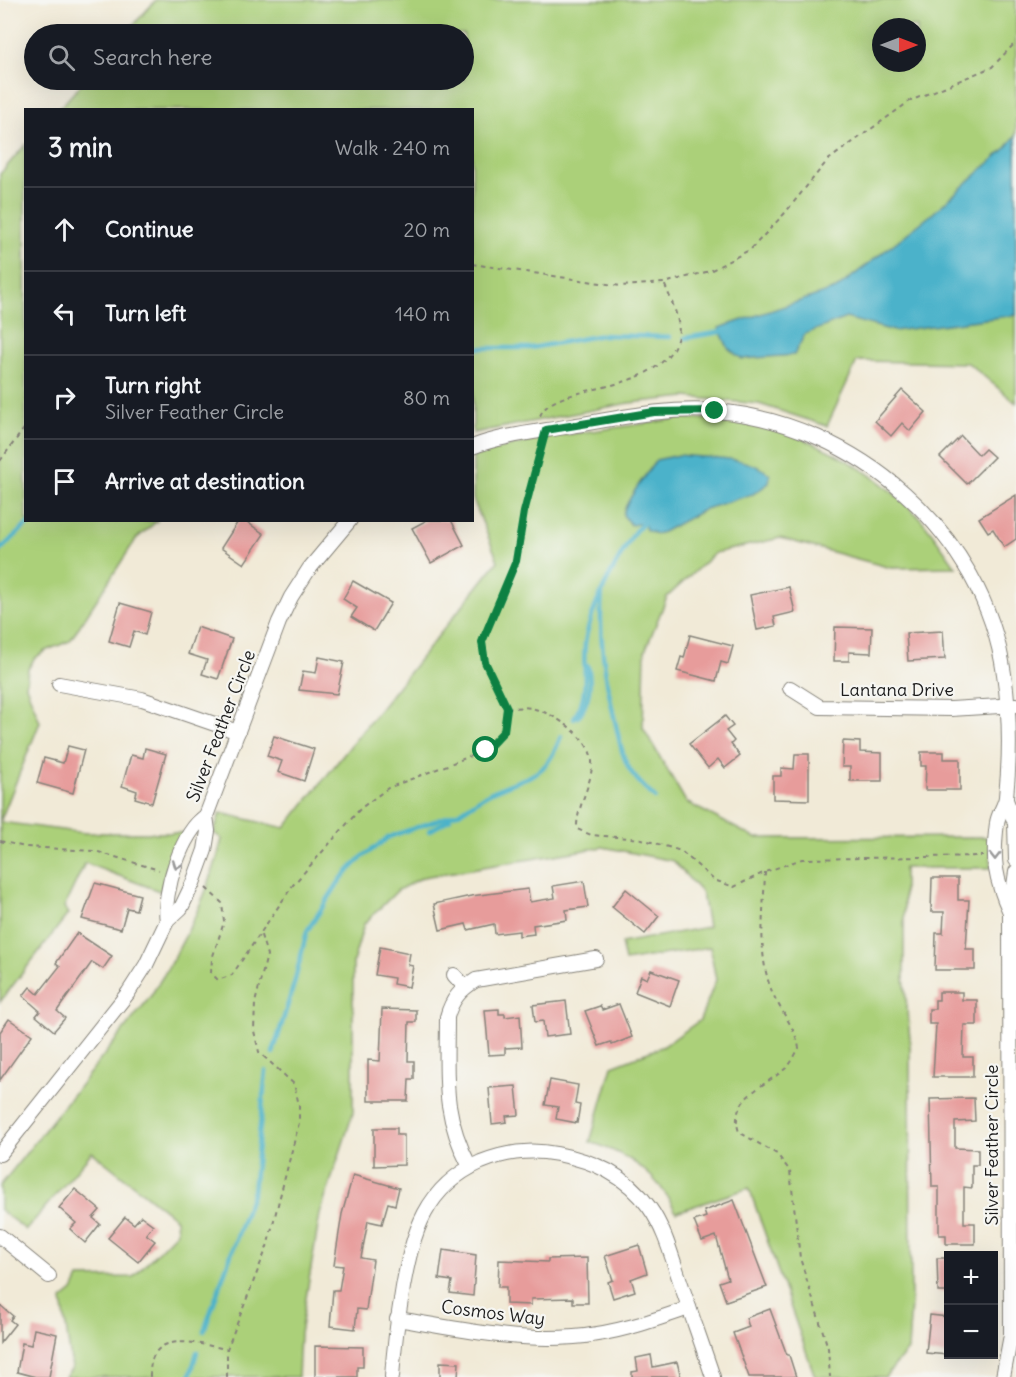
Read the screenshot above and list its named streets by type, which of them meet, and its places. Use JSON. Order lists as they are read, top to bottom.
{
  "streets": {
    "street": ["Lantana Drive", "Silver Feather Circle", "Cosmos Way"]
  },
  "crossings": [
    ["Lantana Drive", "Silver Feather Circle"]
  ],
  "north": "right",
  "page": {
    "search": "Search here",
    "heading": ["3 min", "Walk · 240 m"],
    "list": [
      ["Continue", "20 m"],
      ["Turn left", "140 m"],
      ["Turn right", "Silver Feather Circle", "80 m"],
      "Arrive at destination"
    ],
    "map_buttons": ["+", "−"]
  }
}
